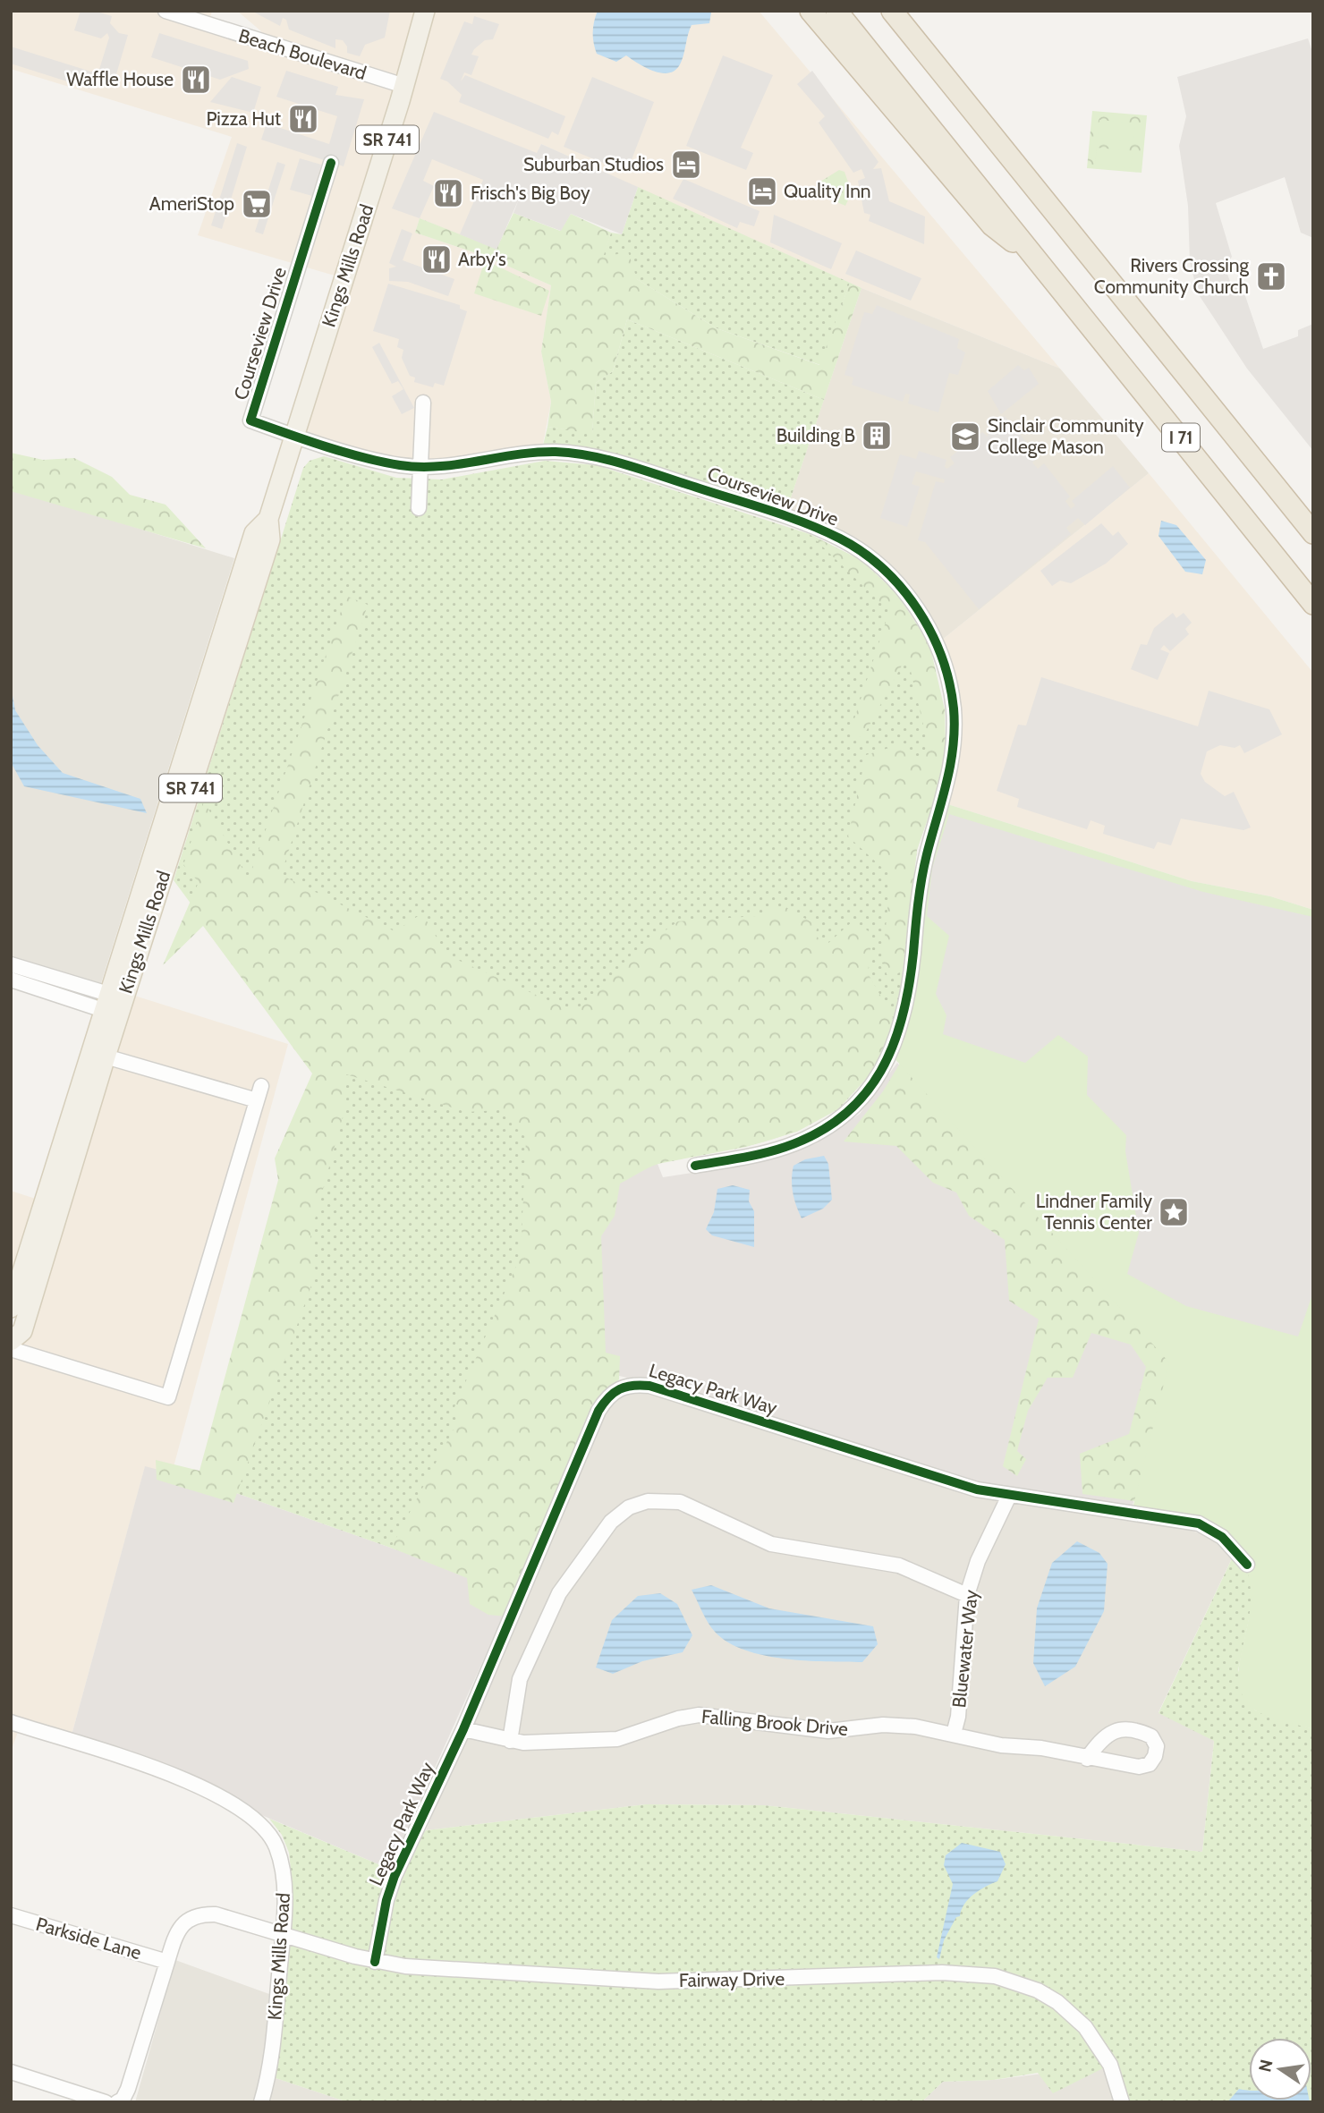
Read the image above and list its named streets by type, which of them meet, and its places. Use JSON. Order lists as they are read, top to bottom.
{
  "streets": {
    "highway": ["I 71"],
    "main road": ["SR 741", "Kings Mills Road"],
    "street": [
      "Beach Boulevard",
      "Courseview Drive",
      "Legacy Park Way",
      "Bluewater Way",
      "Falling Brook Drive",
      "Parkside Lane",
      "Fairway Drive"
    ]
  },
  "crossings": [
    ["Beach Boulevard", "Kings Mills Road"],
    ["Kings Mills Road", "Courseview Drive"],
    ["Kings Mills Road", "Parkside Lane"],
    ["Kings Mills Road", "Fairway Drive"],
    ["Legacy Park Way", "Bluewater Way"],
    ["Legacy Park Way", "Falling Brook Drive"],
    ["Legacy Park Way", "Fairway Drive"],
    ["Bluewater Way", "Falling Brook Drive"],
    ["Parkside Lane", "Fairway Drive"]
  ],
  "places": {
    "restaurant": [
      "Waffle House",
      "Pizza Hut",
      "Frisch's Big Boy",
      "Arby's"
    ],
    "hotel": ["Suburban Studios", "Quality Inn"],
    "supermarket": ["AmeriStop"],
    "church": ["Rivers Crossing Community Church"],
    "building": ["Building B"],
    "school or university": ["Sinclair Community College Mason"],
    "place": ["Lindner Family Tennis Center"]
  },
  "north": "left"
}
